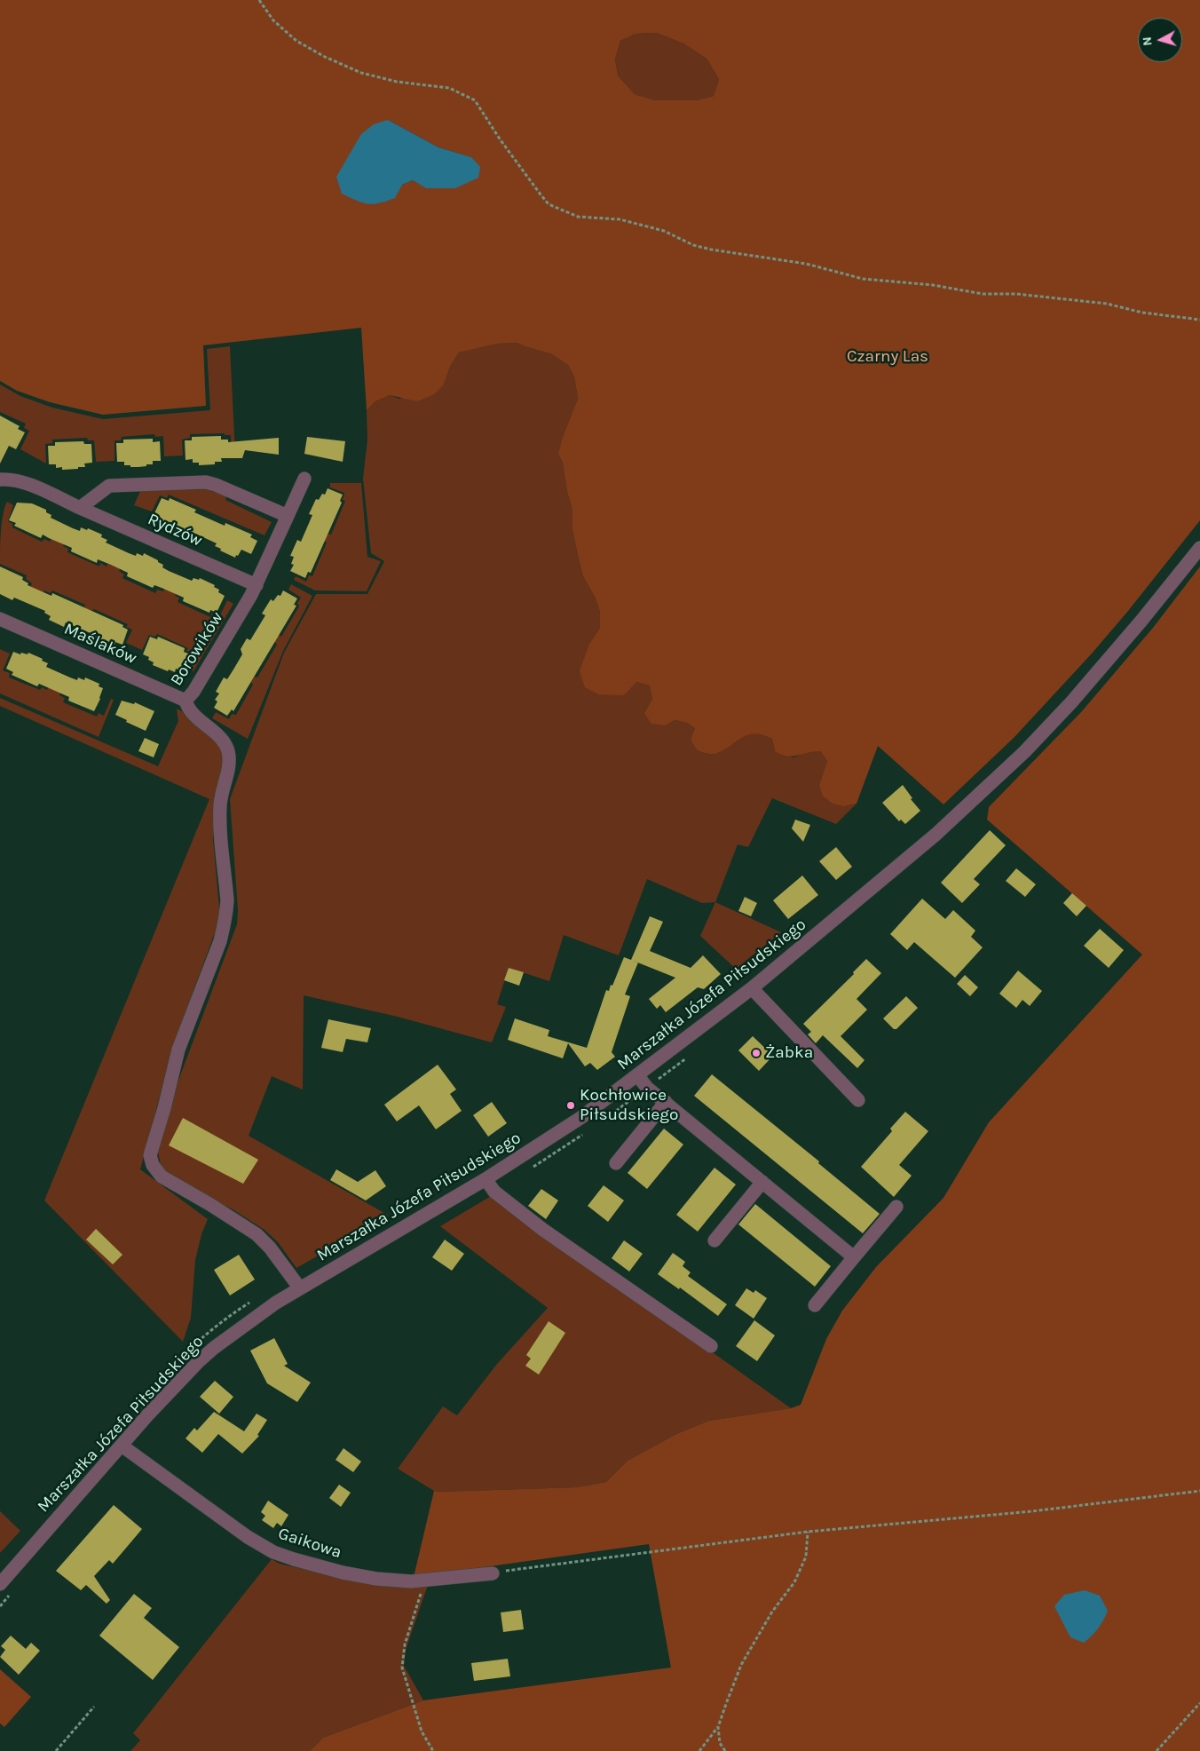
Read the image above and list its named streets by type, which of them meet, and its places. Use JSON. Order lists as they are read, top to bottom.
{
  "streets": {
    "street": [
      "Rydzów",
      "Maślaków",
      "Borowików",
      "Marszałka Józefa Piłsudskiego",
      "Gaikowa"
    ]
  },
  "crossings": [
    ["Rydzów", "Borowików"],
    ["Maślaków", "Borowików"],
    ["Borowików", "Marszałka Józefa Piłsudskiego"],
    ["Marszałka Józefa Piłsudskiego", "Gaikowa"]
  ],
  "parks": ["Czarny Las"],
  "places": ["Żabka", "Kochłowice Piłsudskiego"],
  "north": "left"
}
